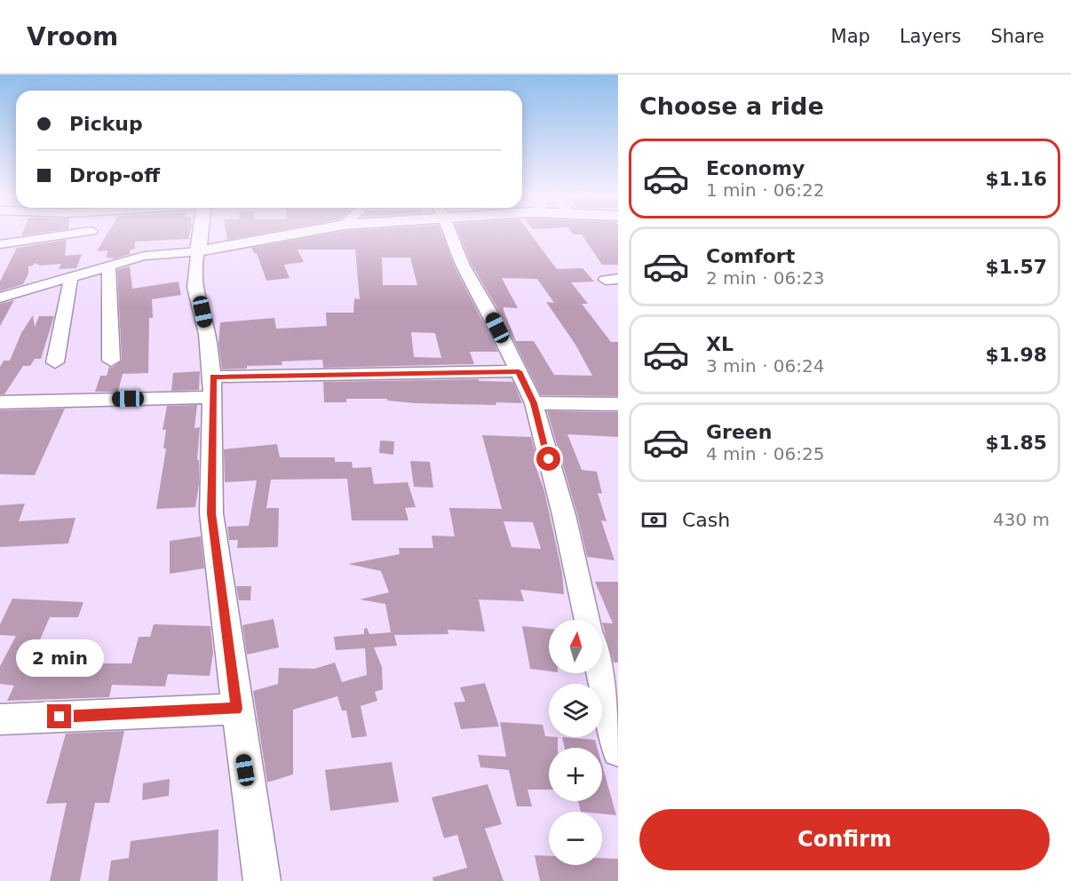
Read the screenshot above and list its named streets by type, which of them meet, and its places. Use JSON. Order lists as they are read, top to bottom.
{
  "north": "top",
  "page": {
    "header": "Vroom",
    "nav": ["Map", "Layers", "Share"],
    "heading": "Choose a ride",
    "banner": ["Pickup", "Drop-off"],
    "list": [
      {
        "name": "Economy",
        "note": "1 min · 06:22",
        "value": "$1.16"
      },
      {
        "name": "Comfort",
        "note": "2 min · 06:23",
        "value": "$1.57"
      },
      {
        "name": "XL",
        "note": "3 min · 06:24",
        "value": "$1.98"
      },
      {
        "name": "Green",
        "note": "4 min · 06:25",
        "value": "$1.85"
      }
    ],
    "pay": ["Cash", "430 m"],
    "map_buttons": ["+", "−"],
    "bubble": "2 min",
    "buttons": "Confirm"
  }
}
